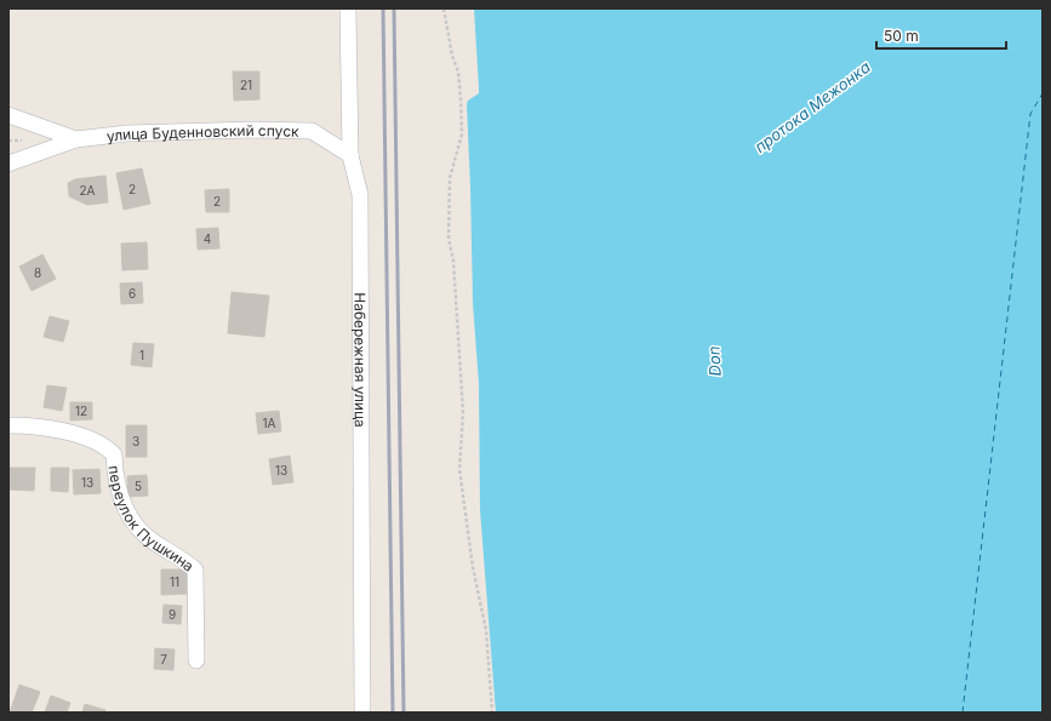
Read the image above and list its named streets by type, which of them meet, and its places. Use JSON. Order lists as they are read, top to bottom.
{
  "streets": {
    "street": ["улица Буденновский спуск", "Набережная улица", "переулок Пушкина"]
  },
  "crossings": [
    ["улица Буденновский спуск", "Набережная улица"]
  ],
  "water": ["протока Межонка", "Don"],
  "house_numbers": [
    "21",
    "2",
    "2А",
    "2",
    "4",
    "8",
    "6",
    "1",
    "12",
    "1А",
    "3",
    "13",
    "13",
    "5",
    "11",
    "9",
    "7"
  ],
  "scale_bar": "50 m"
}
